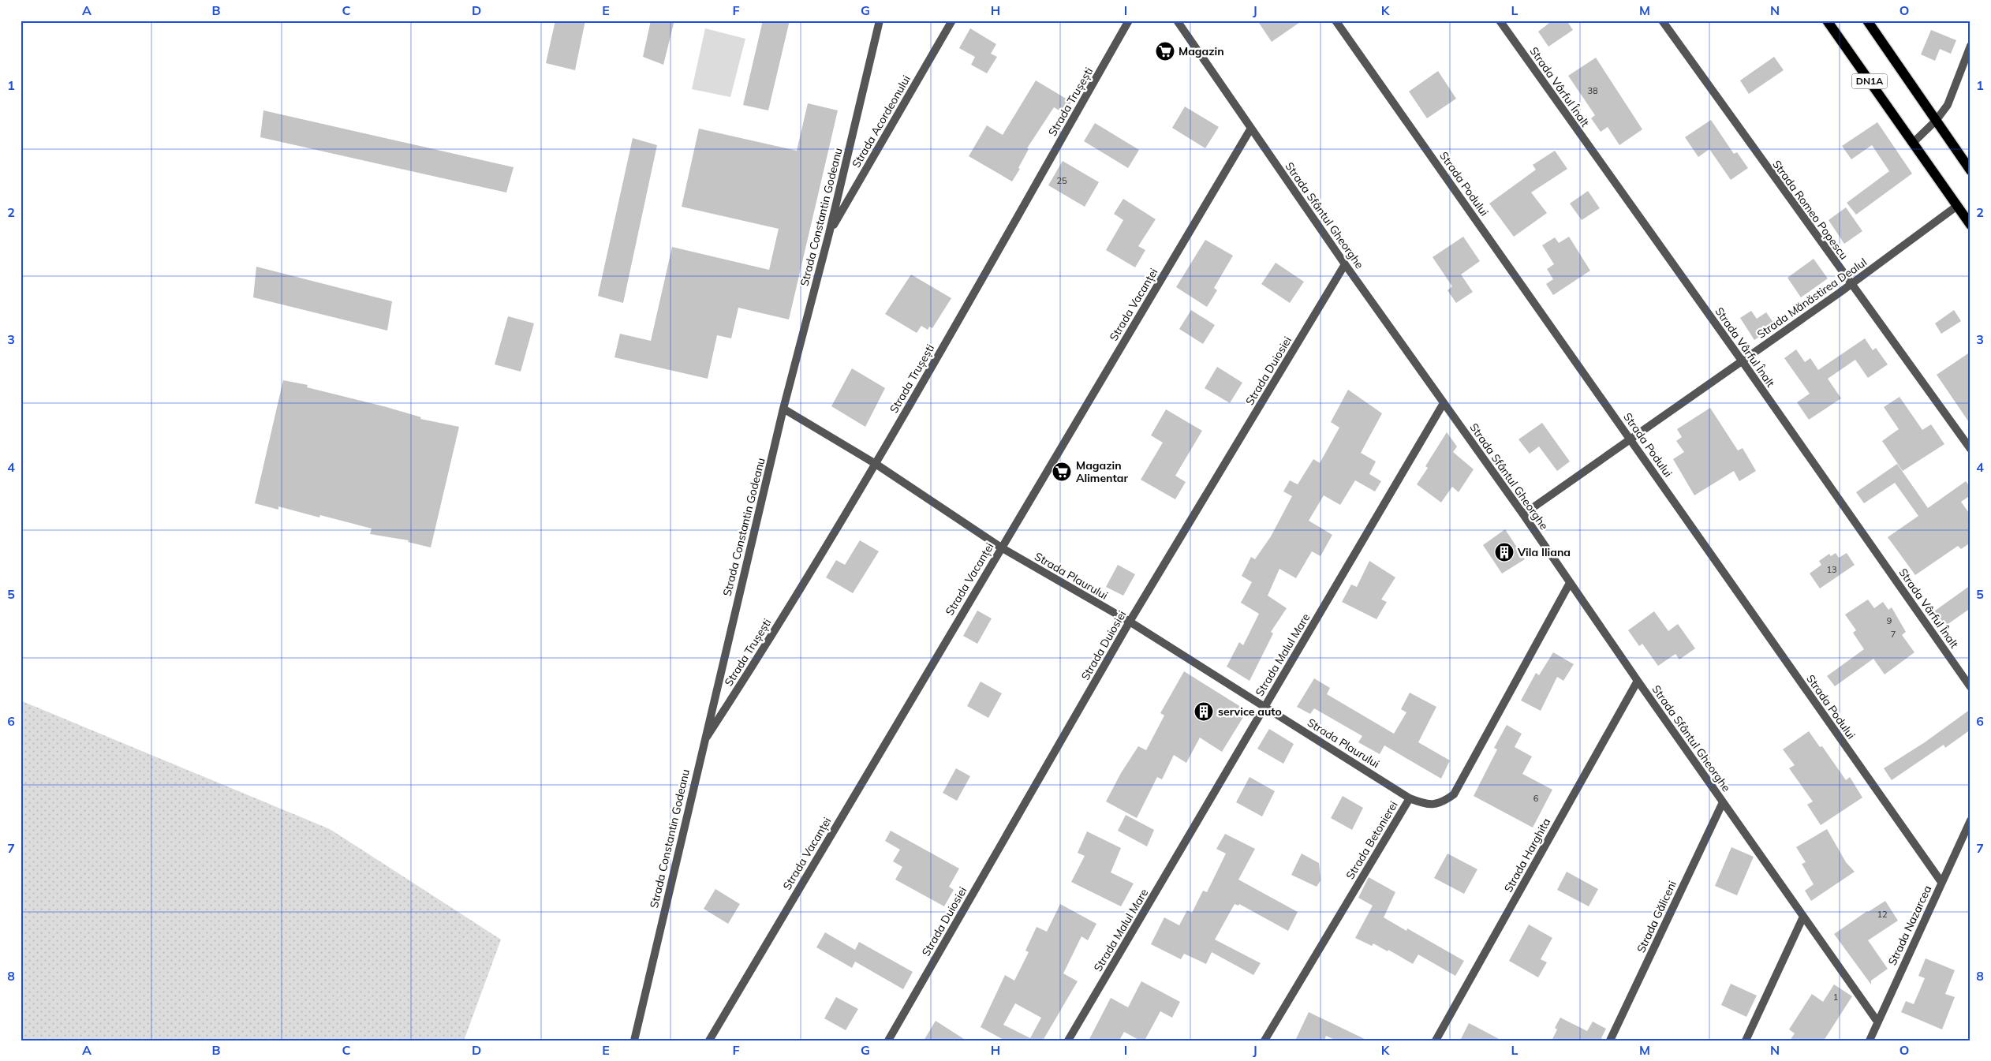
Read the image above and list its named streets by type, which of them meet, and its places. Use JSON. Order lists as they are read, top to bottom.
{
  "streets": {
    "main road": ["DN1A"],
    "street": [
      "Strada Vârful Înalt",
      "Strada Trușești",
      "Strada Acordeonului",
      "Strada Podului",
      "Strada Romeo Popescu",
      "Strada Sfântul Gheorghe",
      "Strada Constantin Godeanu",
      "Strada Mănăstirea Dealul",
      "Strada Vacanței",
      "Strada Duiosiei",
      "Strada Plaurului",
      "Strada Malul Mare",
      "Strada Betonierei",
      "Strada Harghita",
      "Strada Găliceni",
      "Strada Nazarcea"
    ]
  },
  "crossings": [
    ["DN1A", "Strada Mănăstirea Dealul"],
    ["Strada Vârful Înalt", "Strada Mănăstirea Dealul"],
    ["Strada Trușești", "Strada Constantin Godeanu"],
    ["Strada Trușești", "Strada Plaurului"],
    ["Strada Acordeonului", "Strada Constantin Godeanu"],
    ["Strada Podului", "Strada Mănăstirea Dealul"],
    ["Strada Podului", "Strada Nazarcea"],
    ["Strada Romeo Popescu", "Strada Mănăstirea Dealul"],
    ["Strada Sfântul Gheorghe", "Strada Mănăstirea Dealul"],
    ["Strada Sfântul Gheorghe", "Strada Vacanței"],
    ["Strada Sfântul Gheorghe", "Strada Duiosiei"],
    ["Strada Sfântul Gheorghe", "Strada Malul Mare"],
    ["Strada Sfântul Gheorghe", "Strada Betonierei"],
    ["Strada Sfântul Gheorghe", "Strada Harghita"],
    ["Strada Sfântul Gheorghe", "Strada Găliceni"],
    ["Strada Sfântul Gheorghe", "Strada Nazarcea"],
    ["Strada Constantin Godeanu", "Strada Plaurului"],
    ["Strada Vacanței", "Strada Plaurului"],
    ["Strada Duiosiei", "Strada Plaurului"],
    ["Strada Plaurului", "Strada Malul Mare"],
    ["Strada Plaurului", "Strada Betonierei"]
  ],
  "places": {
    "supermarket": ["Magazin", "Magazin Alimentar"],
    "building": ["Vila Iliana", "service auto"]
  },
  "house_numbers": [
    "38",
    "25",
    "13",
    "9",
    "7",
    "6",
    "12",
    "1"
  ],
  "grid": {
    "columns": [
      "A",
      "B",
      "C",
      "D",
      "E",
      "F",
      "G",
      "H",
      "I",
      "J",
      "K",
      "L",
      "M",
      "N",
      "O"
    ],
    "rows": [
      "1",
      "2",
      "3",
      "4",
      "5",
      "6",
      "7",
      "8"
    ]
  }
}
